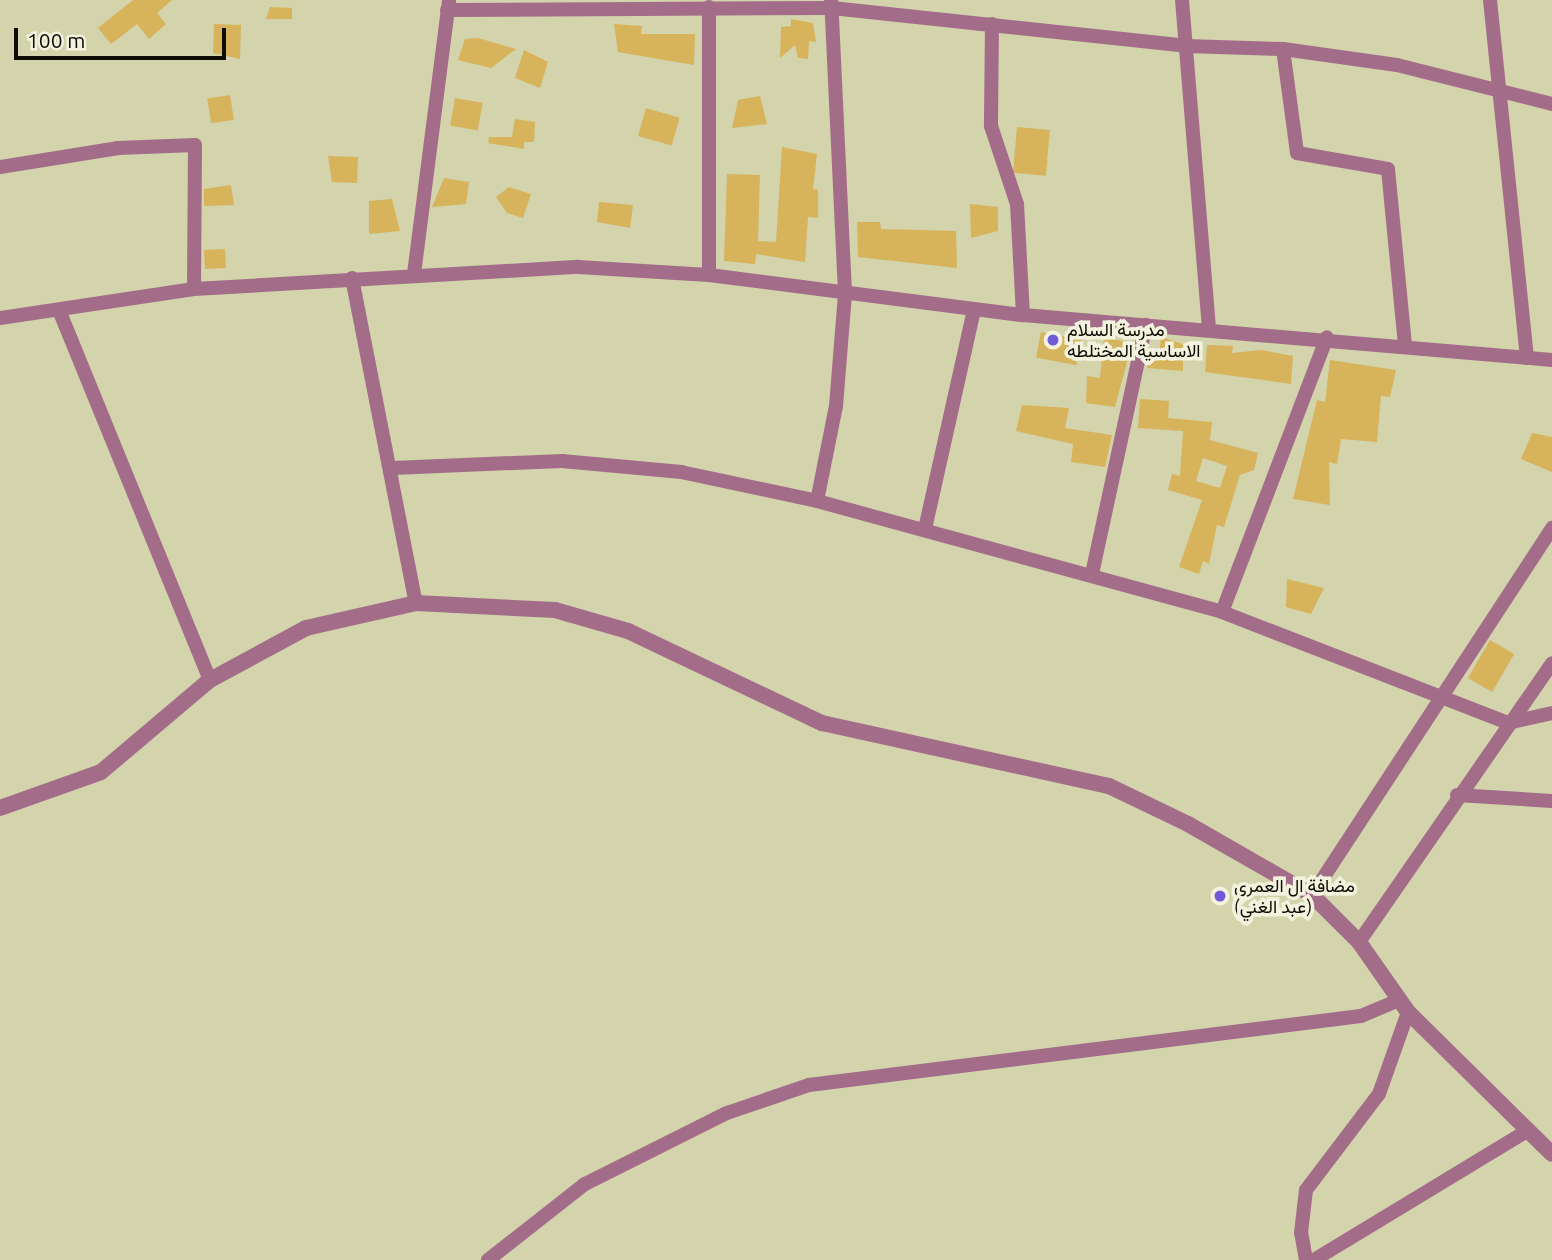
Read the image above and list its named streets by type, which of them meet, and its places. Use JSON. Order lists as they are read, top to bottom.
{
  "places": ["مدرسة السلام الاساسية المختلطه", "مضافة ال العمري (عبد الغني)"],
  "scale_bar": "100 m"
}
